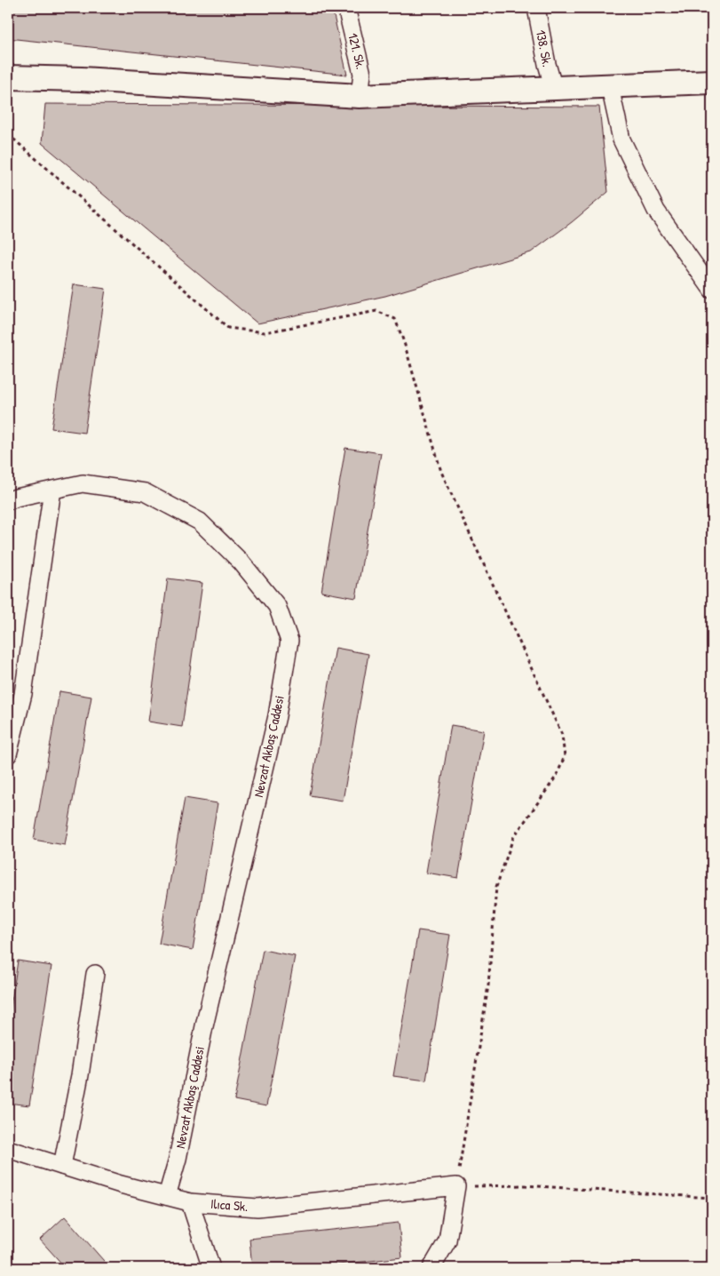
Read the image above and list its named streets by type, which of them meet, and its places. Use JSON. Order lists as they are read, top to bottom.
{
  "streets": {
    "street": [
      "138. Sk.",
      "121. Sk.",
      "Nevzat Akbaş Caddesi",
      "Ilıca Sk."
    ]
  },
  "crossings": [
    ["Nevzat Akbaş Caddesi", "Ilıca Sk."]
  ]
}
